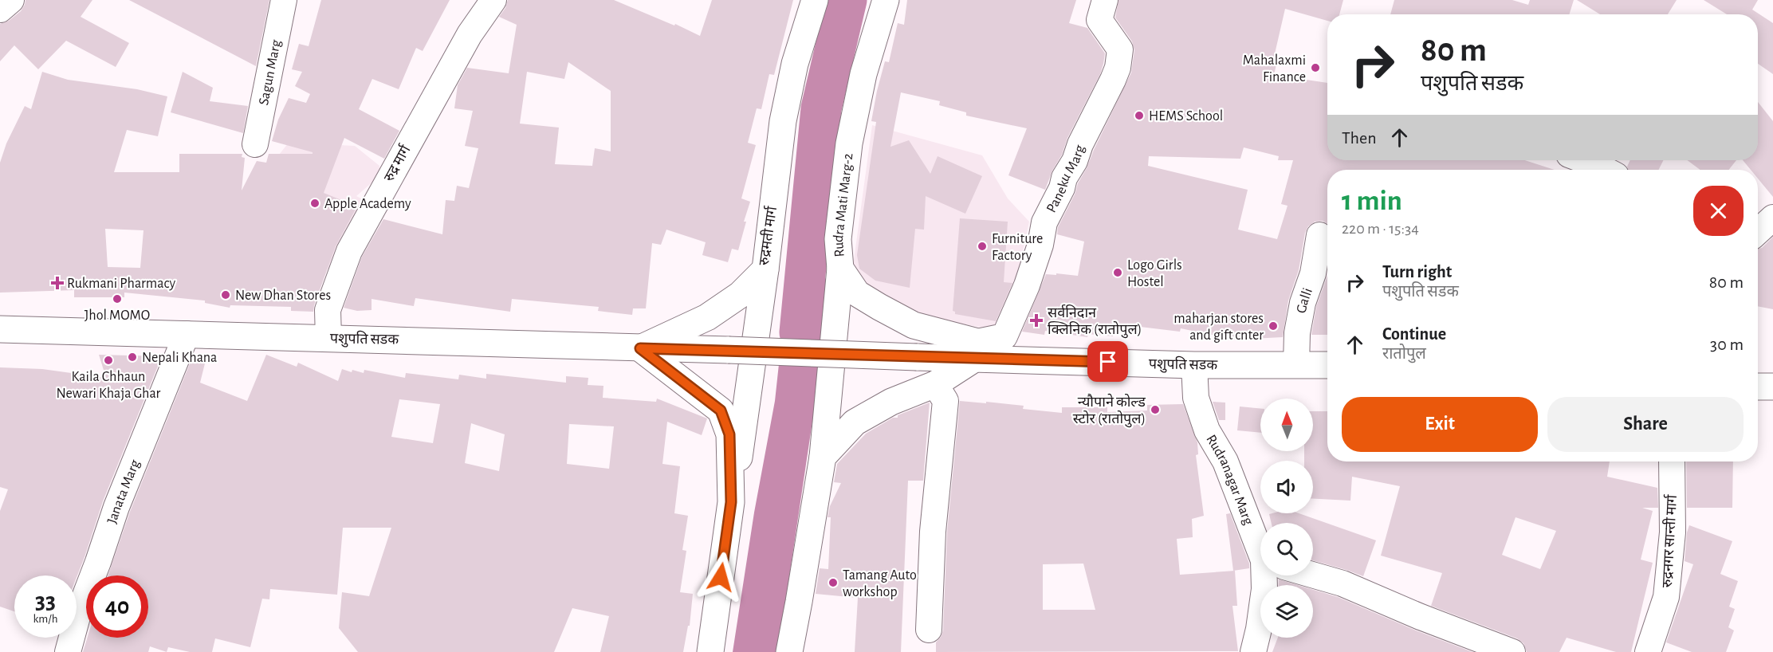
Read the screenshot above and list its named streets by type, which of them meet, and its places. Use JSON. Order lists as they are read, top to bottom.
{
  "streets": {
    "street": [
      "Sagun Marg",
      "रुद्र मार्ग",
      "Paneku Marg",
      "Rudra Mati Marg-2",
      "रुद्रमती मार्ग",
      "Galli",
      "पशुपति सडक",
      "Rudranagar Marg",
      "Janata Marg",
      "रुद्रनगर सान्ती मार्ग"
    ]
  },
  "crossings": [
    ["रुद्र मार्ग", "पशुपति सडक"],
    ["Paneku Marg", "Rudra Mati Marg-2"],
    ["Paneku Marg", "पशुपति सडक"],
    ["Rudra Mati Marg-2", "पशुपति सडक"],
    ["रुद्रमती मार्ग", "पशुपति सडक"],
    ["Galli", "पशुपति सडक"],
    ["पशुपति सडक", "Rudranagar Marg"],
    ["पशुपति सडक", "Janata Marg"]
  ],
  "places": {
    "other": [
      "Mahalaxmi Finance",
      "HEMS School",
      "Apple Academy",
      "Furniture Factory",
      "Logo Girls Hostel",
      "New Dhan Stores",
      "Jhol MOMO",
      "maharjan stores and gift cnter",
      "Nepali Khana",
      "Kaila Chhaun Newari Khaja Ghar",
      "न्यौपाने कोल्ड स्टोर (रातोपुल)",
      "Tamang Auto workshop"
    ],
    "health": ["Rukmani Pharmacy", "सर्वनिदान क्लिनिक (रातोपुल)"]
  },
  "north": "top",
  "page": {
    "turn": ["80 m", "पशुपति सडक"],
    "then": "Then",
    "heading": ["1 min", "220 m · 15:34"],
    "list": [
      {
        "name": "Turn right",
        "note": "पशुपति सडक",
        "value": "80 m"
      },
      {
        "name": "Continue",
        "note": "रातोपुल",
        "value": "30 m"
      }
    ],
    "buttons": ["Exit", "Share"],
    "speed": "33 km/h",
    "limit": "40"
  }
}
